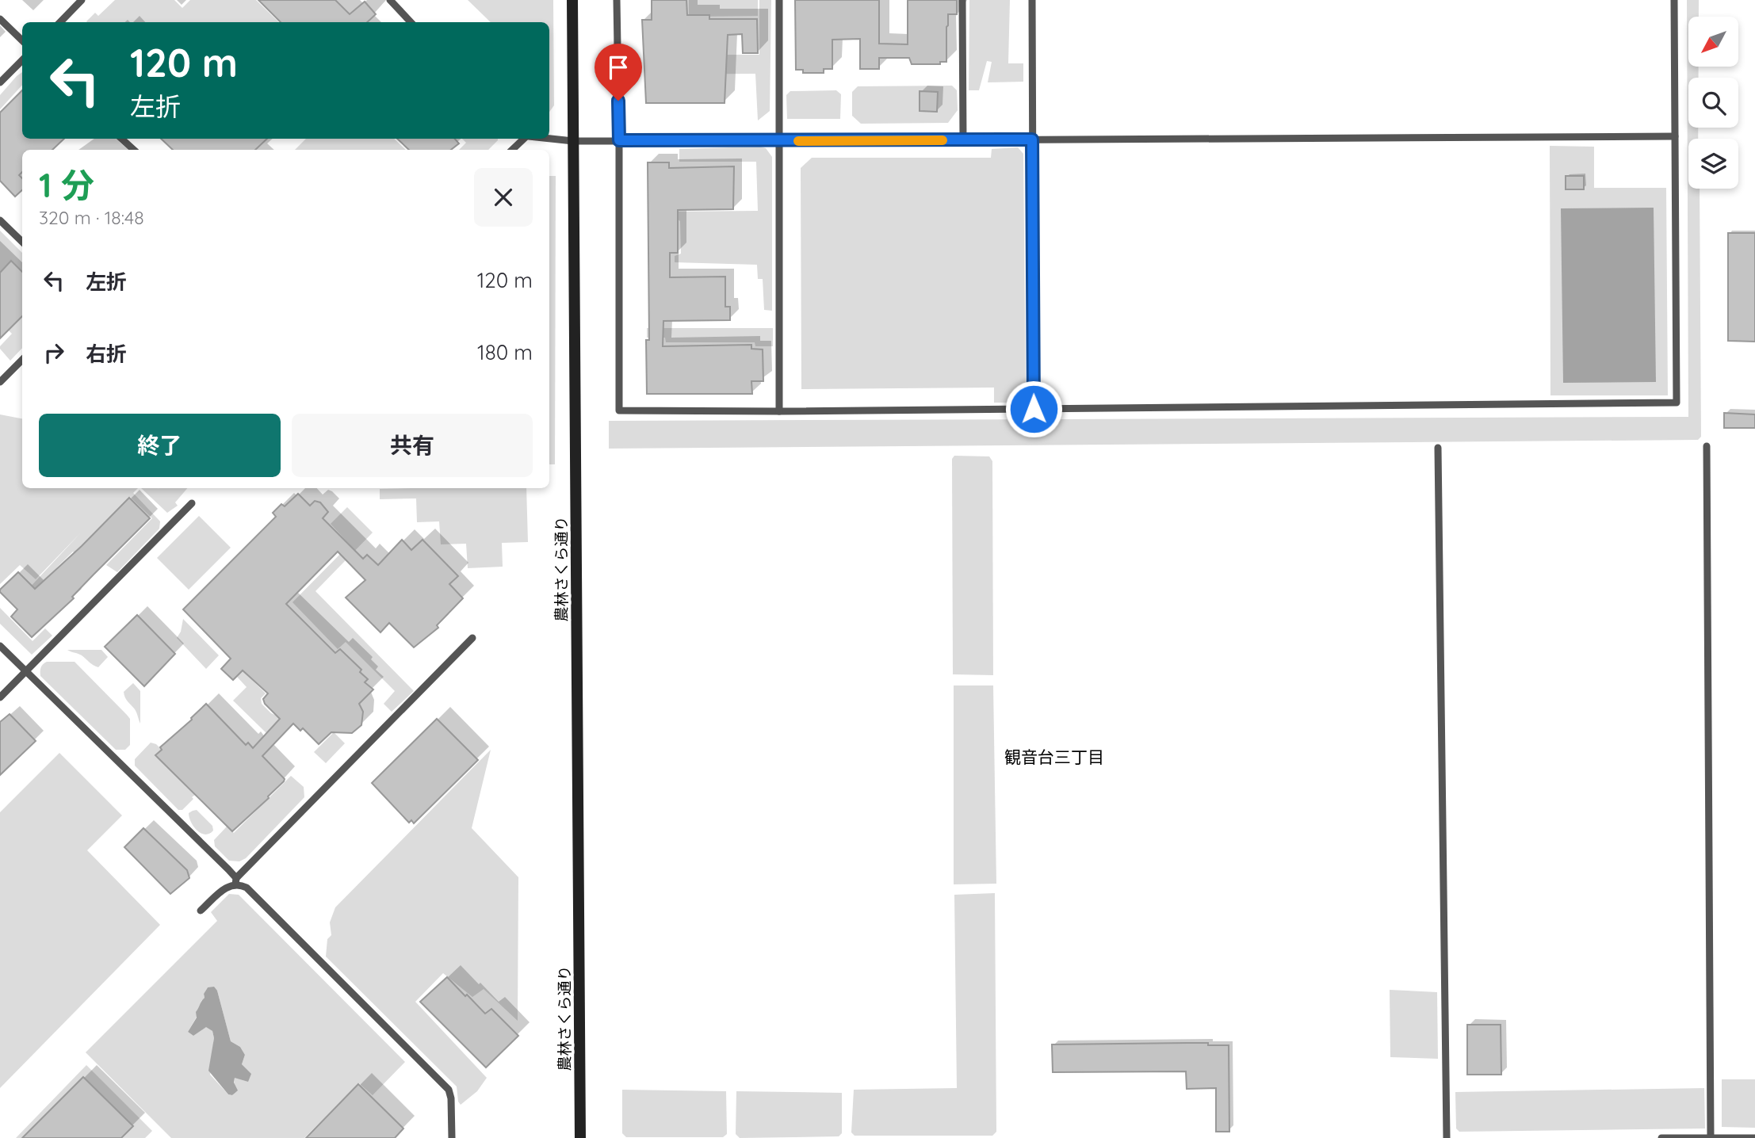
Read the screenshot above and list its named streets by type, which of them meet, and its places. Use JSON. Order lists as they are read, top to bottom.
{
  "streets": {
    "street": ["農林さくら通り"]
  },
  "districts": ["観音台三丁目"],
  "north": "bottom left",
  "page": {
    "turn": ["120 m", "左折"],
    "heading": ["1 分", "320 m · 18:48"],
    "list": [
      {
        "name": "左折",
        "value": "120 m"
      },
      {
        "name": "右折",
        "value": "180 m"
      }
    ],
    "buttons": ["終了", "共有"]
  }
}
